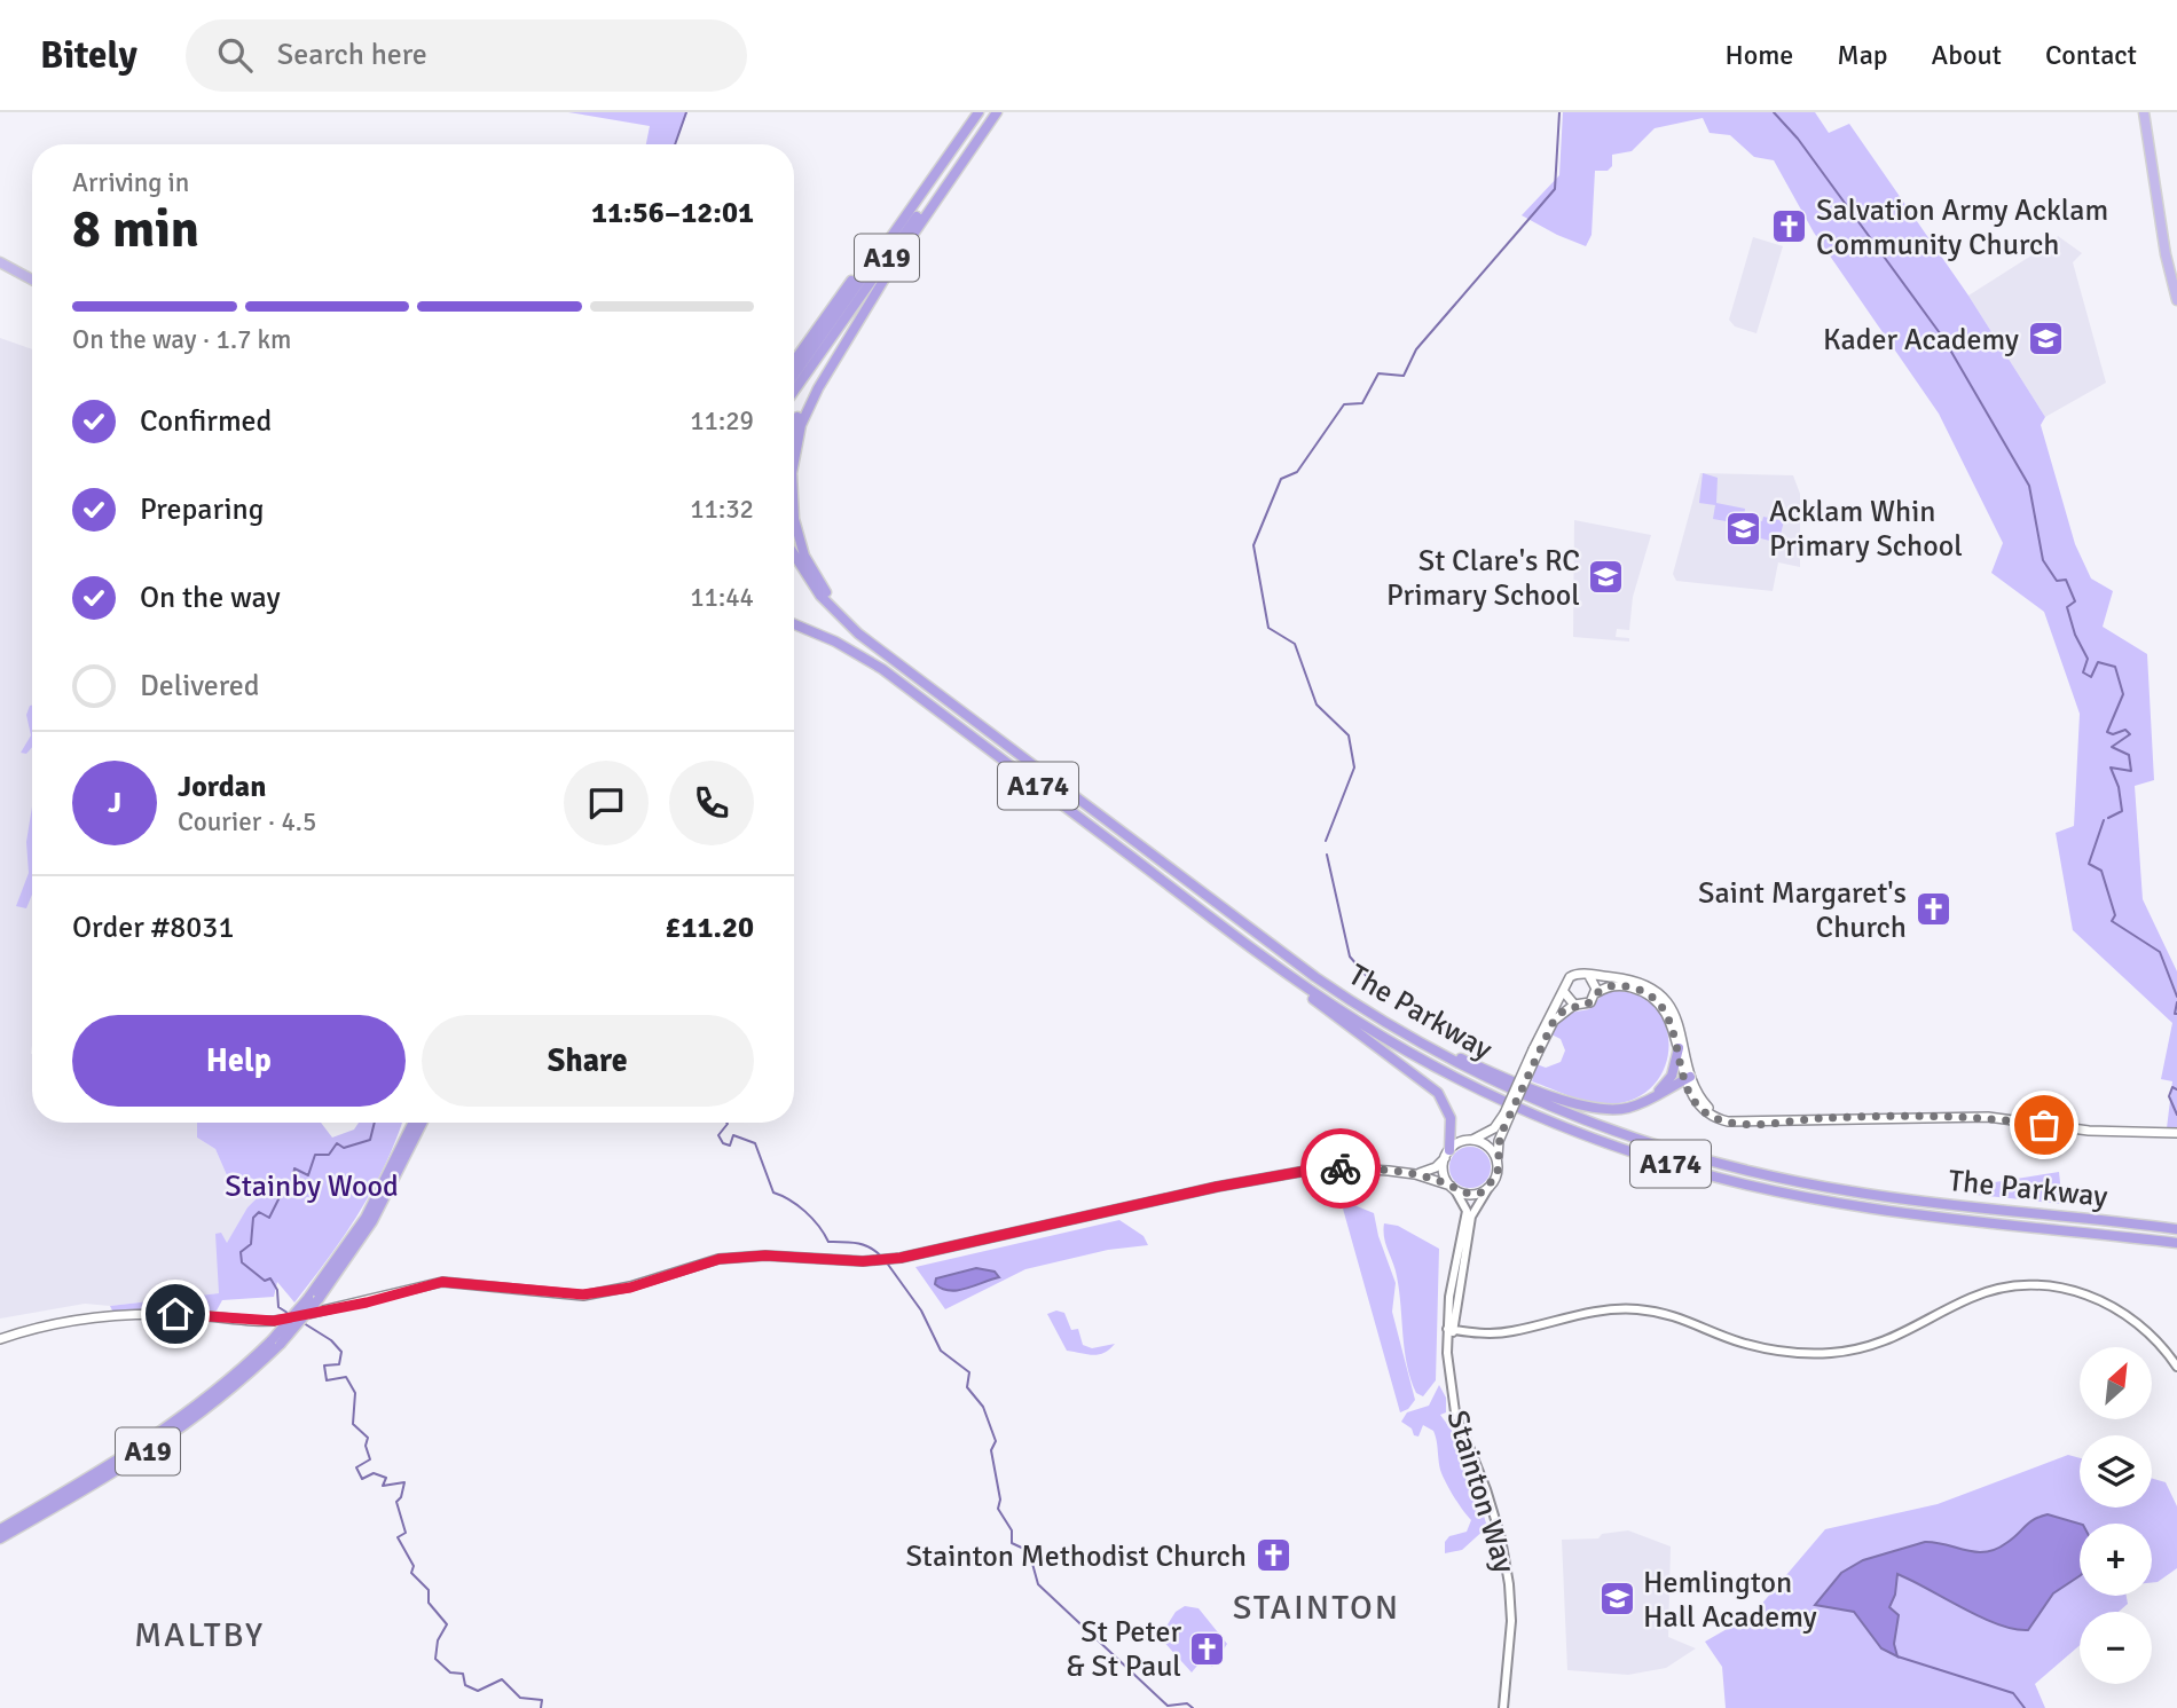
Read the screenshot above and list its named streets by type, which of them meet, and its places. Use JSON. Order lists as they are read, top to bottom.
{
  "streets": {
    "highway": ["A19", "A174", "The Parkway"],
    "street": ["Stainton Way"]
  },
  "districts": ["STAINTON", "MALTBY"],
  "parks": ["Stainby Wood"],
  "places": {
    "church": [
      "Salvation Army Acklam Community Church",
      "Saint Margaret's Church",
      "Stainton Methodist Church",
      "St Peter & St Paul"
    ],
    "school or university": [
      "Kader Academy",
      "Acklam Whin Primary School",
      "St Clare's RC Primary School",
      "Hemlington Hall Academy"
    ]
  },
  "north": "top right",
  "page": {
    "header": "Bitely",
    "search": "Search here",
    "nav": [
      "Home",
      "Map",
      "About",
      "Contact"
    ],
    "heading": ["8 min", "Arriving in", "11:56–12:01"],
    "panel": [
      "Jordan",
      "Courier · 4.5",
      "Order #8031",
      "£11.20"
    ],
    "bar": "On the way · 1.7 km",
    "list": [
      ["Confirmed", "11:29"],
      ["Preparing", "11:32"],
      ["On the way", "11:44"],
      "Delivered"
    ],
    "round": "J",
    "buttons": ["Help", "Share"],
    "map_buttons": ["+", "−"]
  }
}
